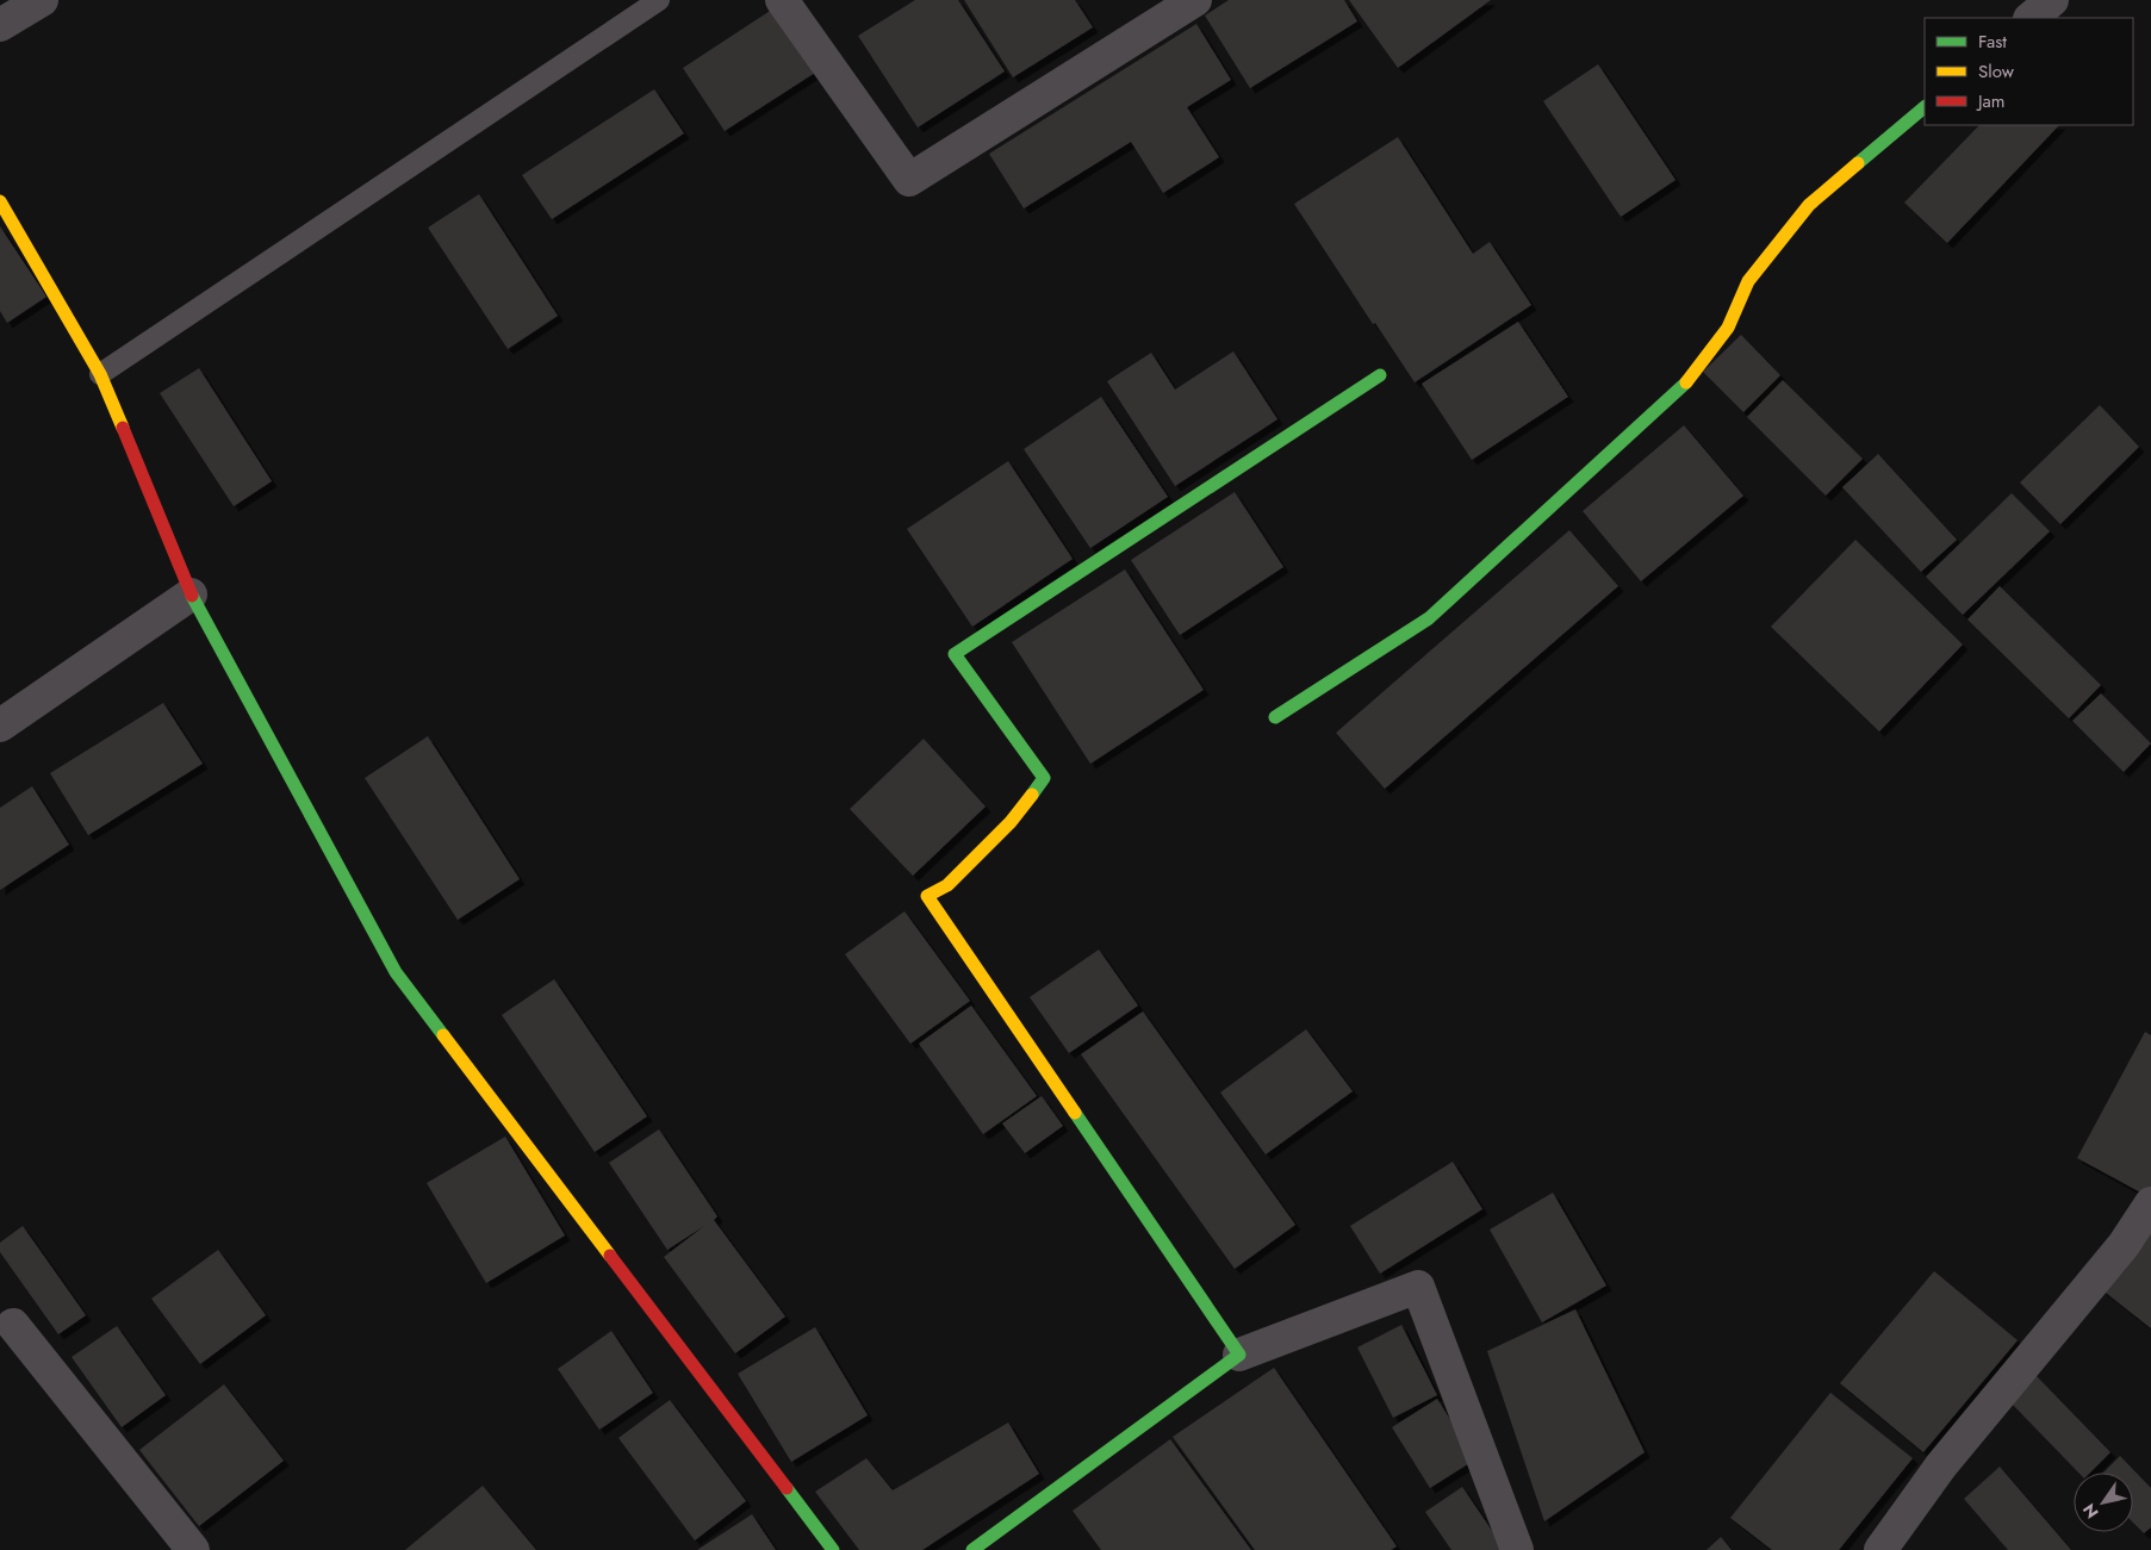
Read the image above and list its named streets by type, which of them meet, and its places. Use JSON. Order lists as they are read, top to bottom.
{
  "legend": ["Fast", "Slow", "Jam"],
  "north": "bottom left"
}
